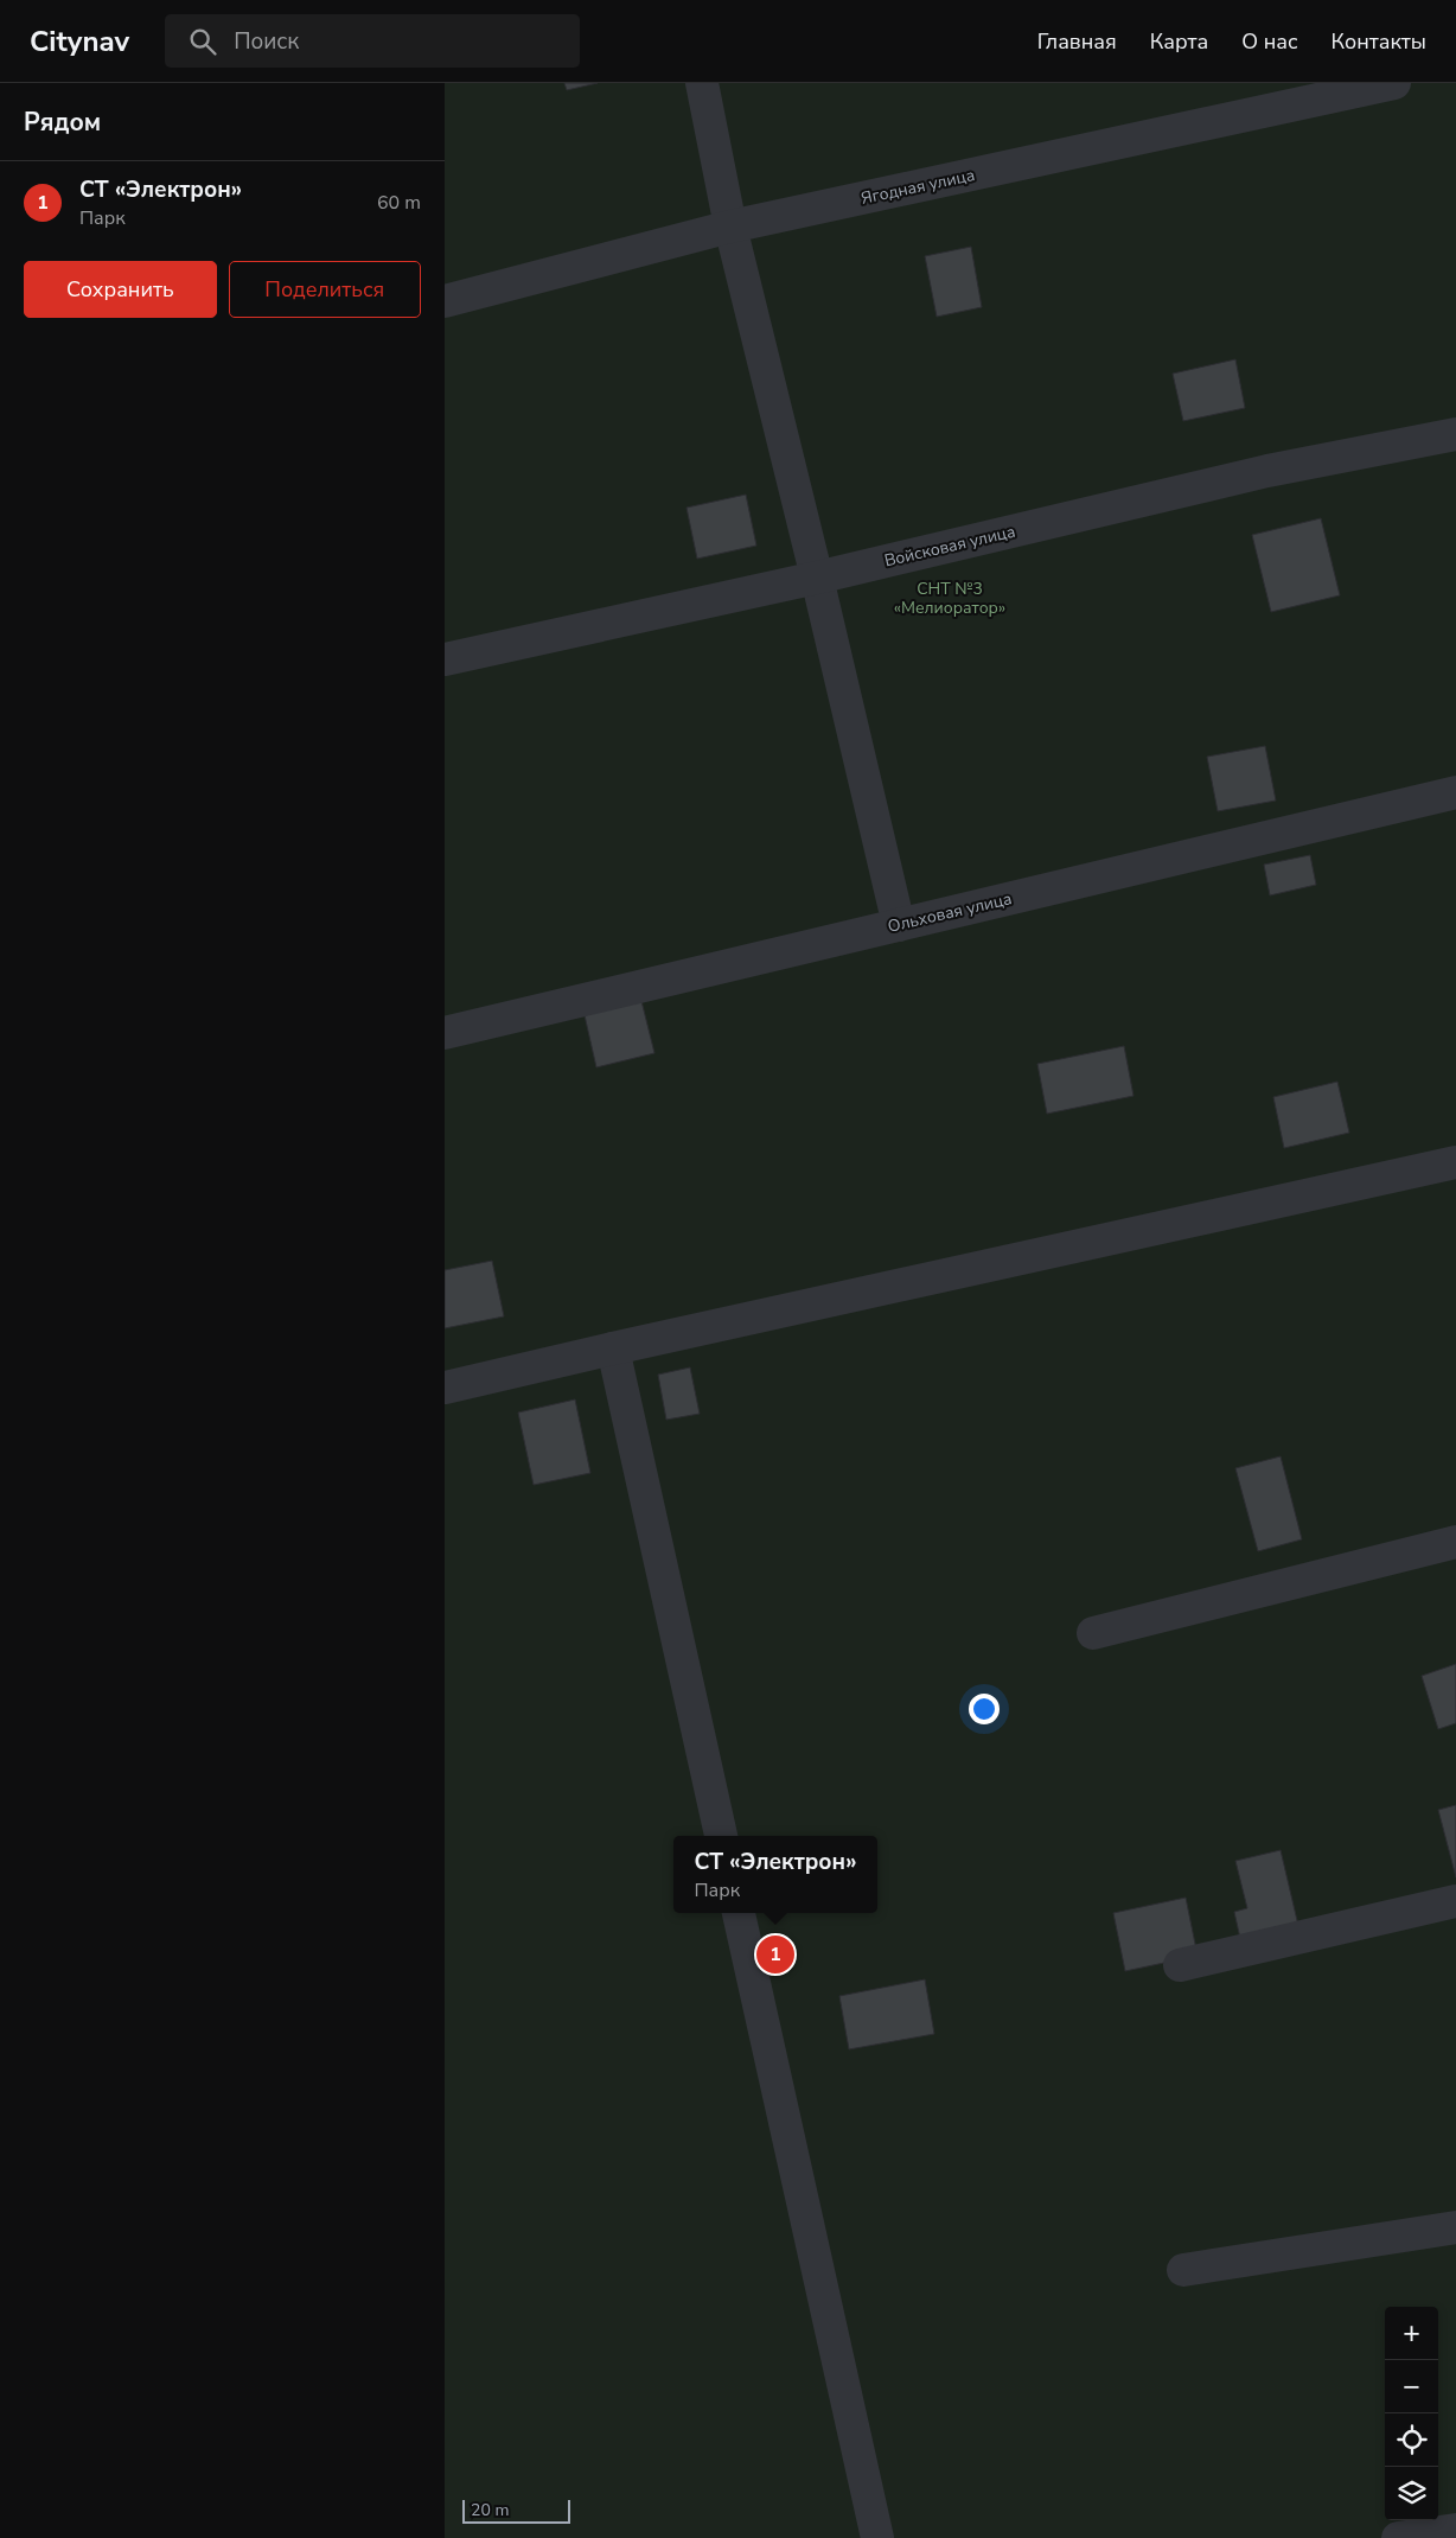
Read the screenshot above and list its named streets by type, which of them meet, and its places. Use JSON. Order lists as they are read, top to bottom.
{
  "streets": {
    "lane": ["Ягодная улица", "Войсковая улица", "Ольховая улица"]
  },
  "parks": ["СНТ №3 «Мелиоратор»"],
  "scale_bar": "20 m",
  "page": {
    "header": "Citynav",
    "search": "Поиск",
    "nav": [
      "Главная",
      "Карта",
      "О нас",
      "Контакты"
    ],
    "heading": "Рядом",
    "list": [
      {
        "mark": "1",
        "name": "СТ «Электрон»",
        "note": "Парк",
        "value": "60 m"
      }
    ],
    "buttons": ["Сохранить", "Поделиться"],
    "popup": ["СТ «Электрон»", "Парк"],
    "pins": "1",
    "map_buttons": ["+", "−"],
    "scale": "20 m"
  }
}
